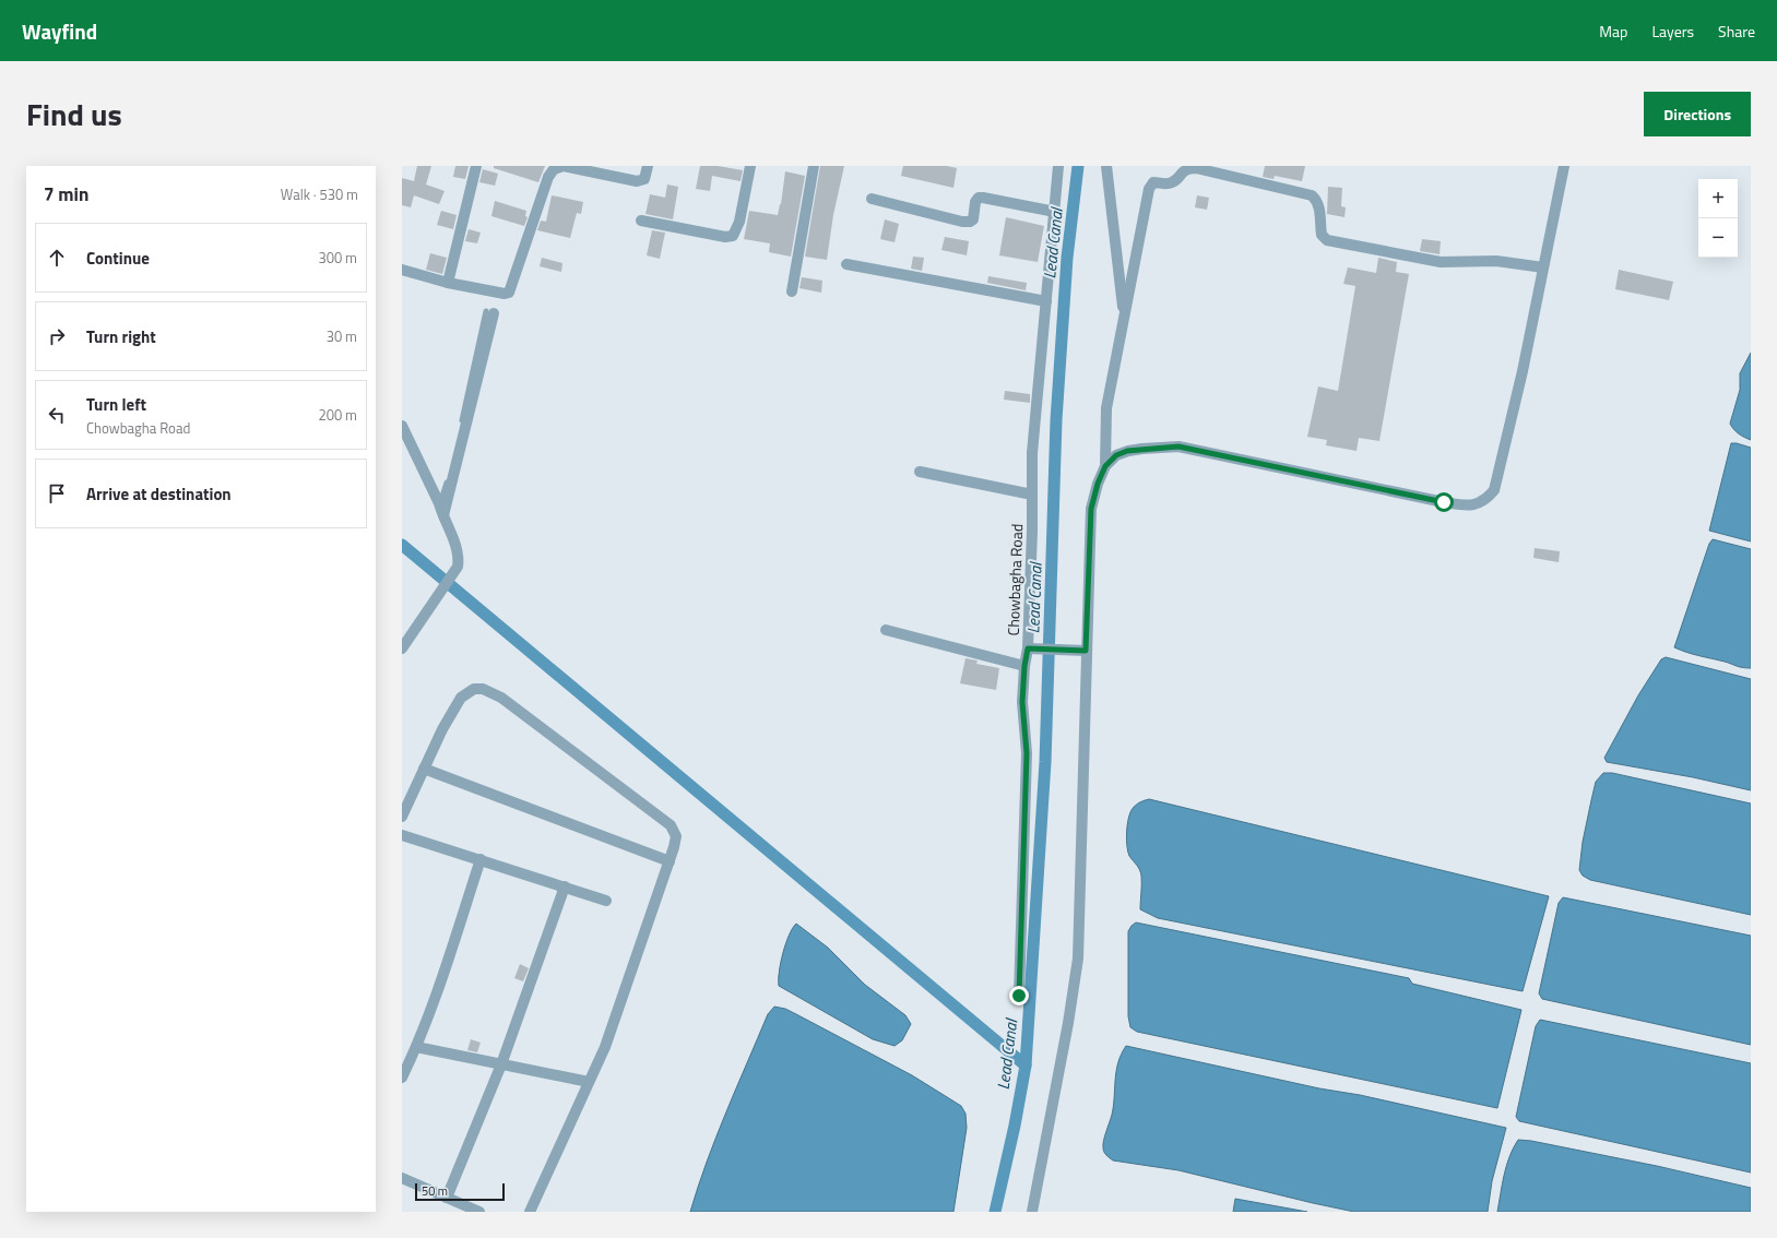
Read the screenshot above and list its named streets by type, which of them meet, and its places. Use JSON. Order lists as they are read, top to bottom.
{
  "streets": {
    "street": ["Chowbagha Road"]
  },
  "water": ["Lead Canal"],
  "scale_bar": "50 m",
  "page": {
    "header": "Wayfind",
    "nav": ["Map", "Layers", "Share"],
    "title": "Find us",
    "buttons": "Directions",
    "heading": ["7 min", "Walk · 530 m"],
    "map_buttons": ["+", "−"],
    "list": [
      ["Continue", "300 m"],
      ["Turn right", "30 m"],
      ["Turn left", "Chowbagha Road", "200 m"],
      "Arrive at destination"
    ],
    "scale": "50 m"
  }
}
